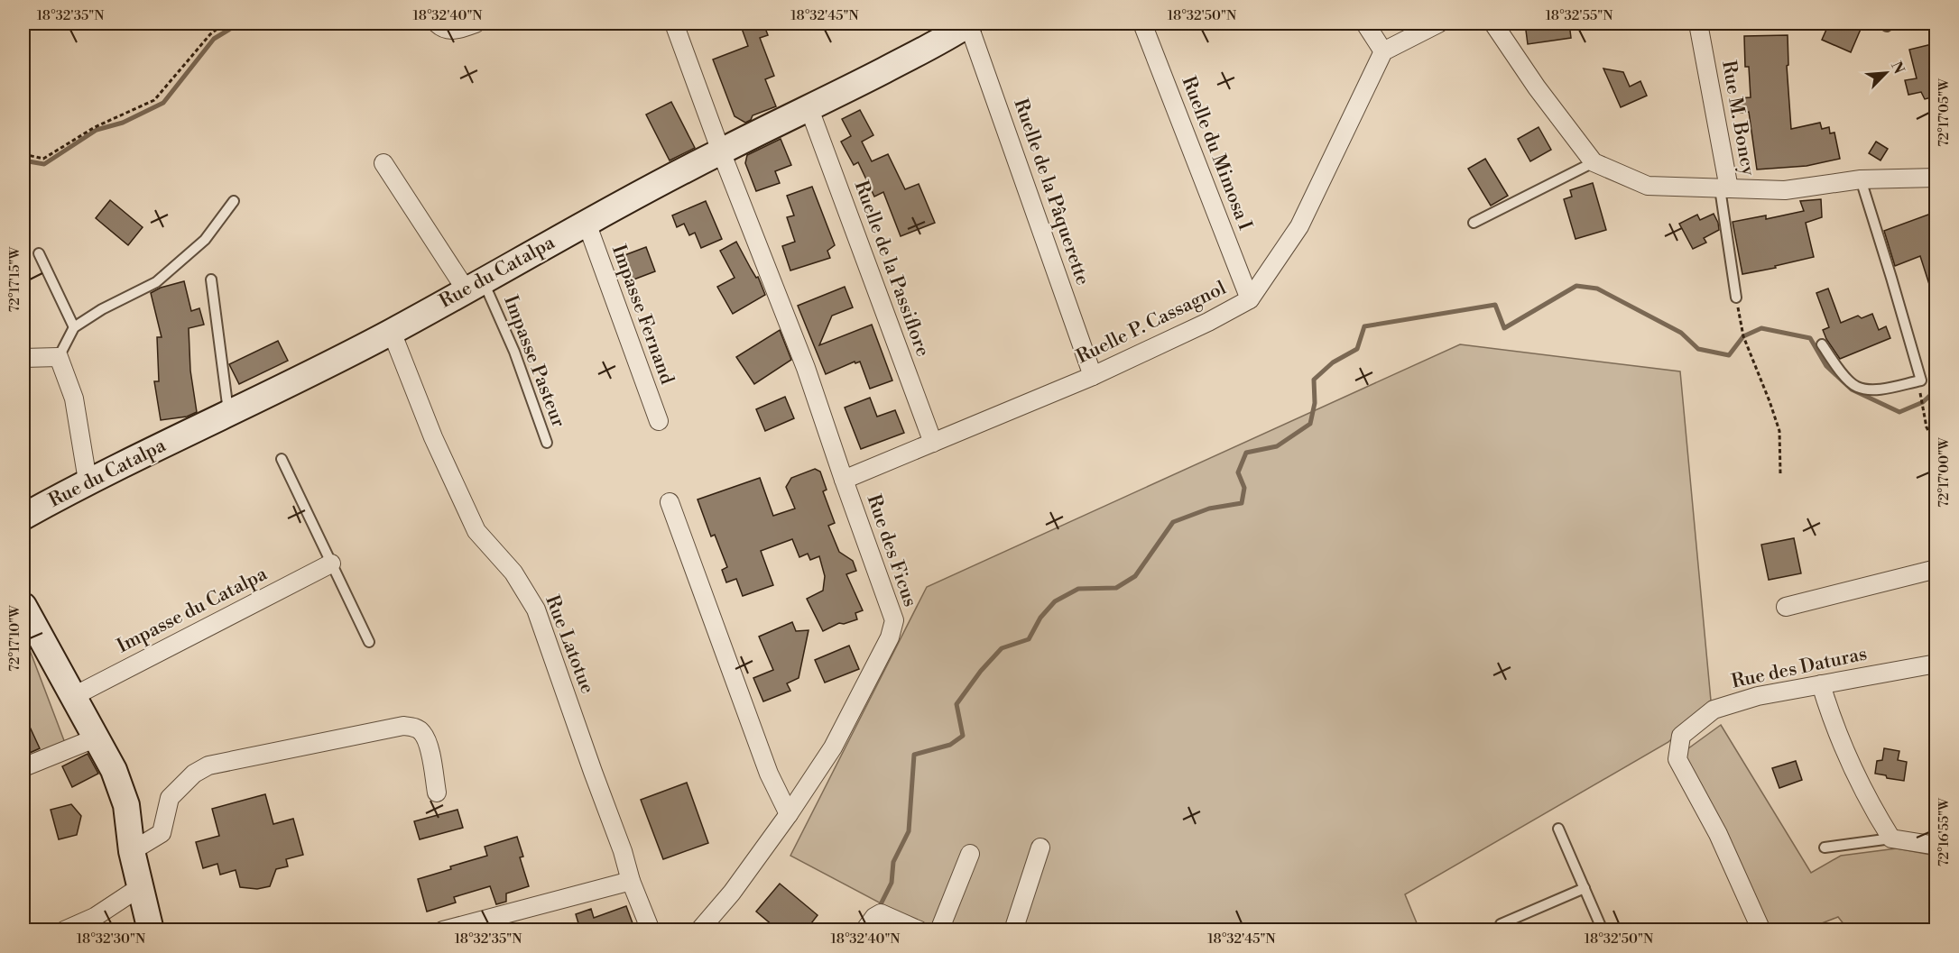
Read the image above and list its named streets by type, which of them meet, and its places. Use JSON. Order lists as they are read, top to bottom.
{
  "streets": {
    "street": [
      "Rue M. Boncy",
      "Ruelle du Mimosa I",
      "Ruelle de la Pâquerette",
      "Ruelle de la Passiflore",
      "Rue du Catalpa",
      "Impasse Fernand",
      "Ruelle P. Cassagnol",
      "Rue des Ficus",
      "Impasse du Catalpa",
      "Rue Latotue",
      "Rue des Daturas"
    ],
    "lane": ["Impasse Pasteur"]
  },
  "crossings": [
    ["Ruelle du Mimosa I", "Ruelle P. Cassagnol"],
    ["Ruelle de la Pâquerette", "Rue du Catalpa"],
    ["Ruelle de la Pâquerette", "Ruelle P. Cassagnol"],
    ["Ruelle de la Passiflore", "Rue du Catalpa"],
    ["Ruelle de la Passiflore", "Ruelle P. Cassagnol"],
    ["Rue du Catalpa", "Impasse Fernand"],
    ["Rue du Catalpa", "Impasse Pasteur"],
    ["Rue du Catalpa", "Rue des Ficus"],
    ["Rue du Catalpa", "Rue Latotue"],
    ["Ruelle P. Cassagnol", "Rue des Ficus"]
  ],
  "north": "top right",
  "coordinates": [
    "18°32'35\"N",
    "18°32'40\"N",
    "18°32'45\"N",
    "18°32'50\"N",
    "18°32'55\"N",
    "72°17'05\"W",
    "72°17'15\"W",
    "72°17'00\"W",
    "72°17'10\"W",
    "72°16'55\"W",
    "18°32'30\"N"
  ]
}
